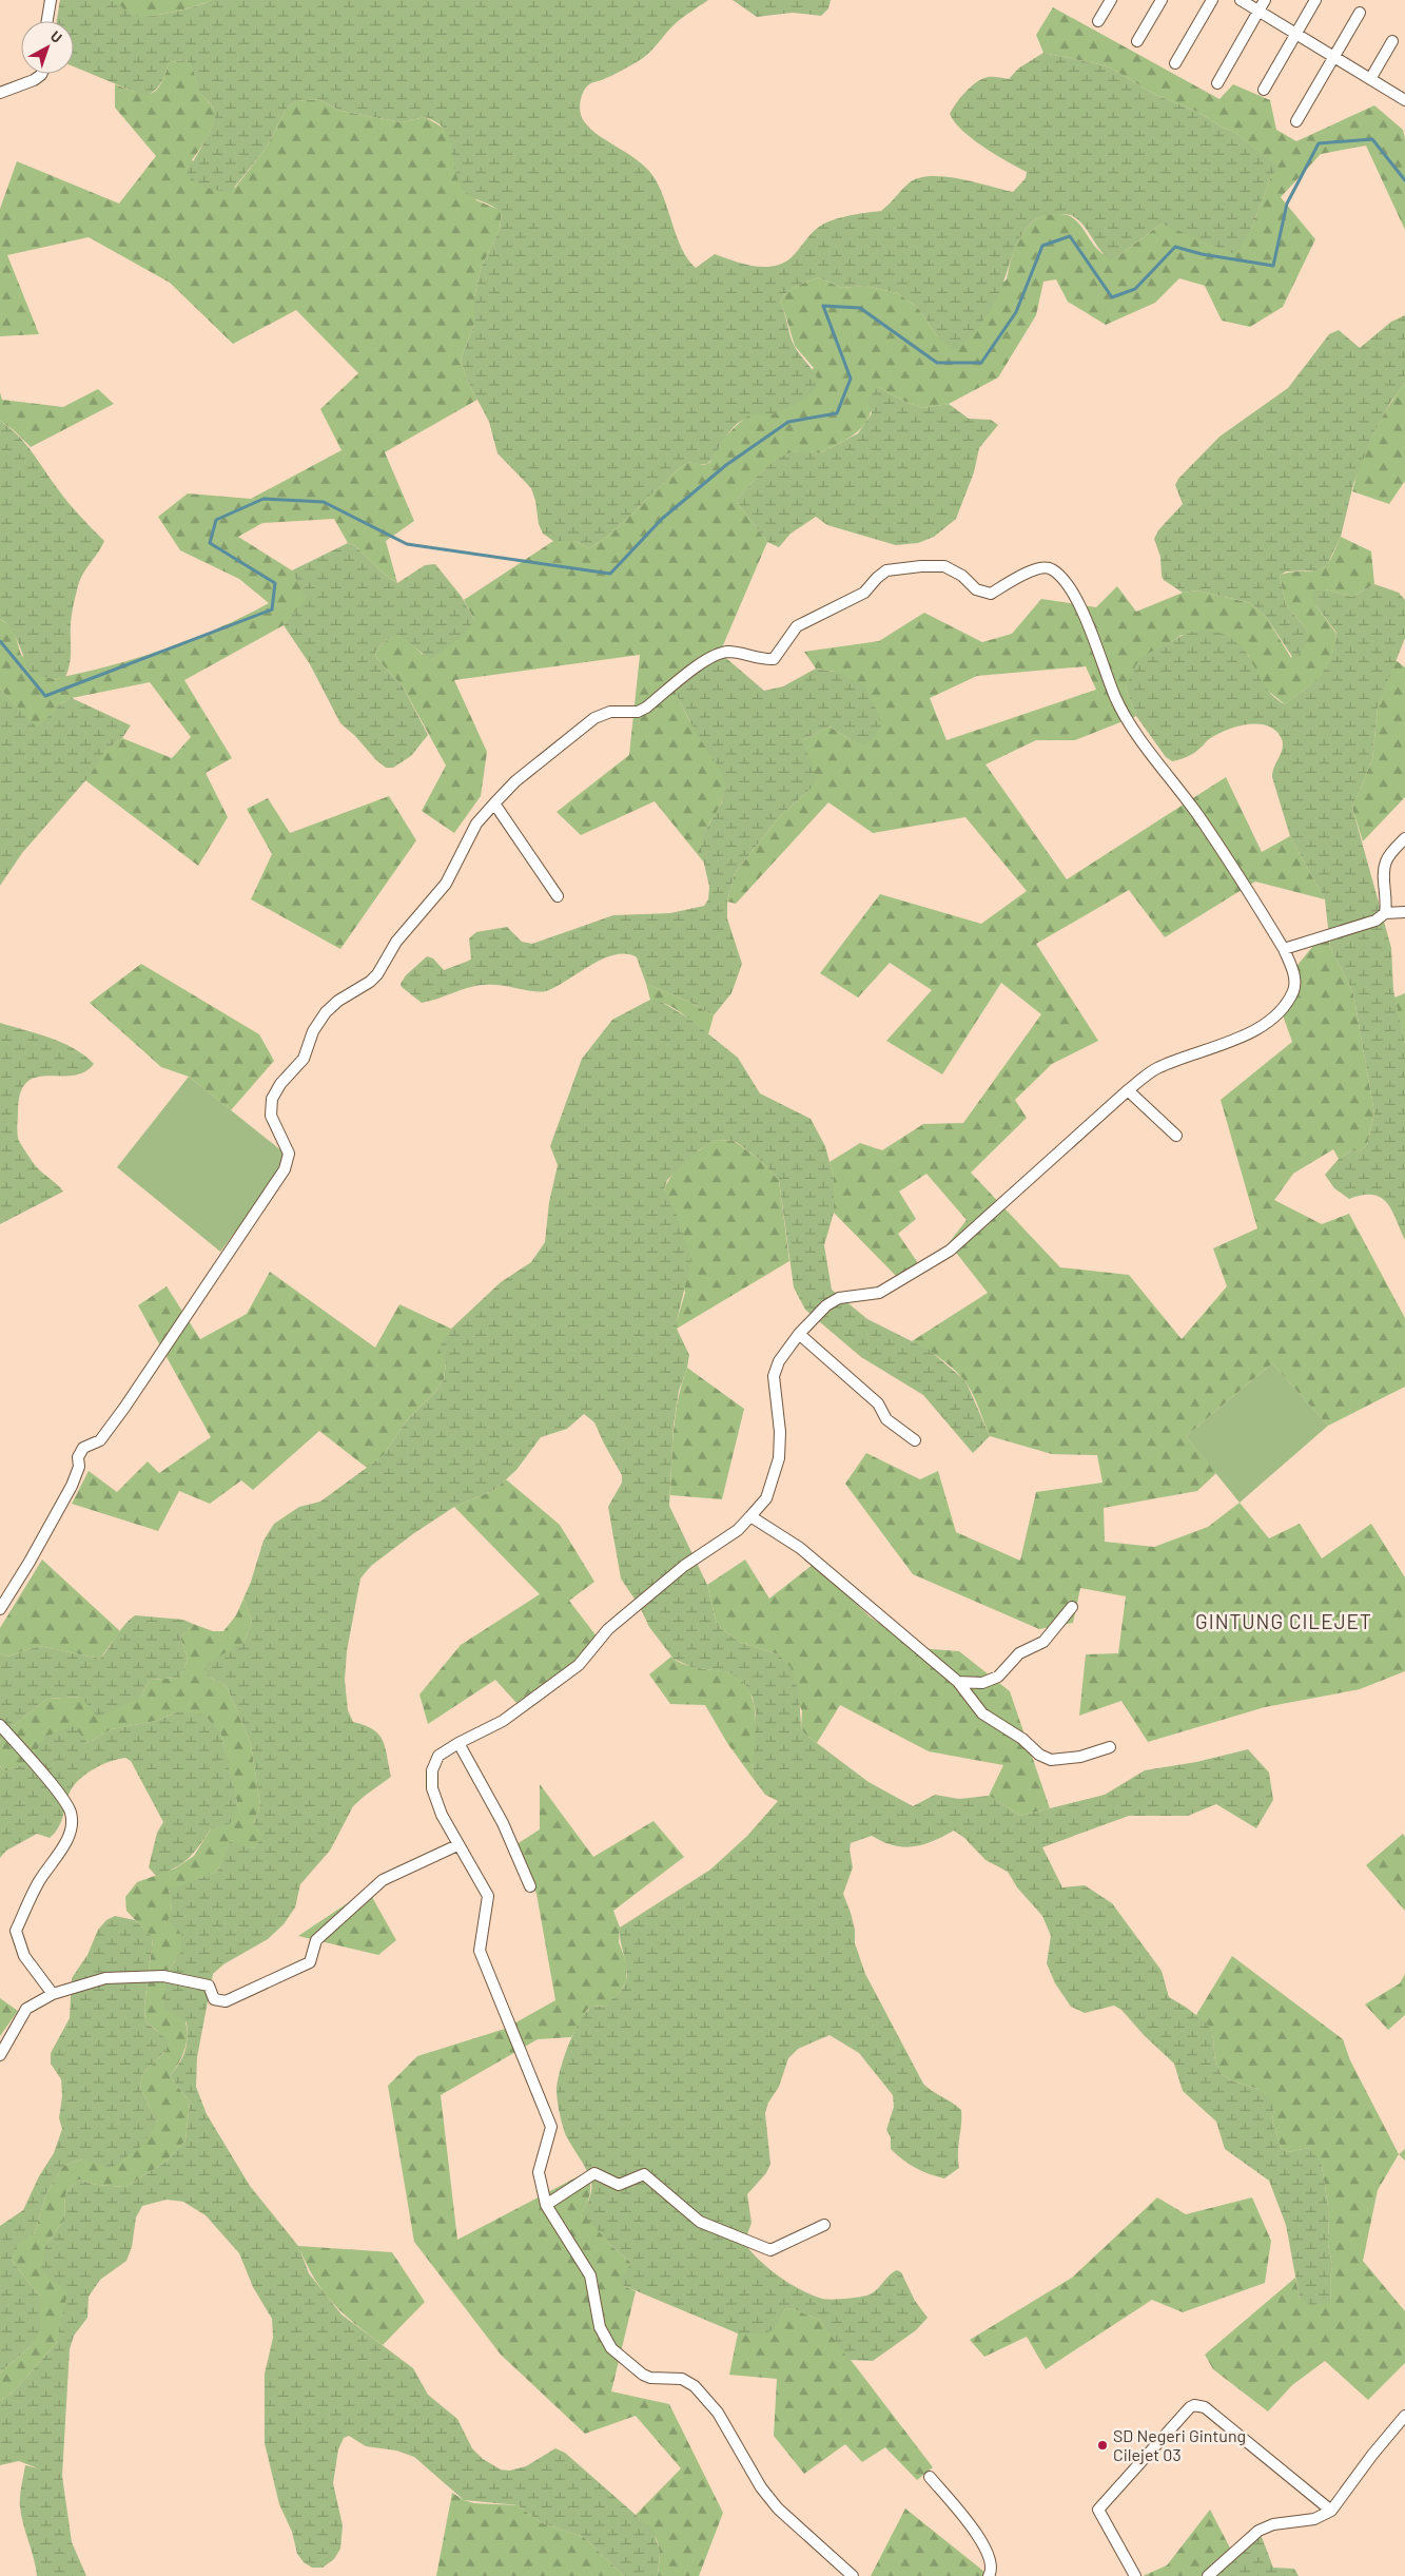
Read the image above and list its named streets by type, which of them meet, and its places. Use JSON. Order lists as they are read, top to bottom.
{
  "districts": ["GINTUNG CILEJET"],
  "places": ["SD Negeri Gintung Cilejet 03"],
  "north": "top right"
}
